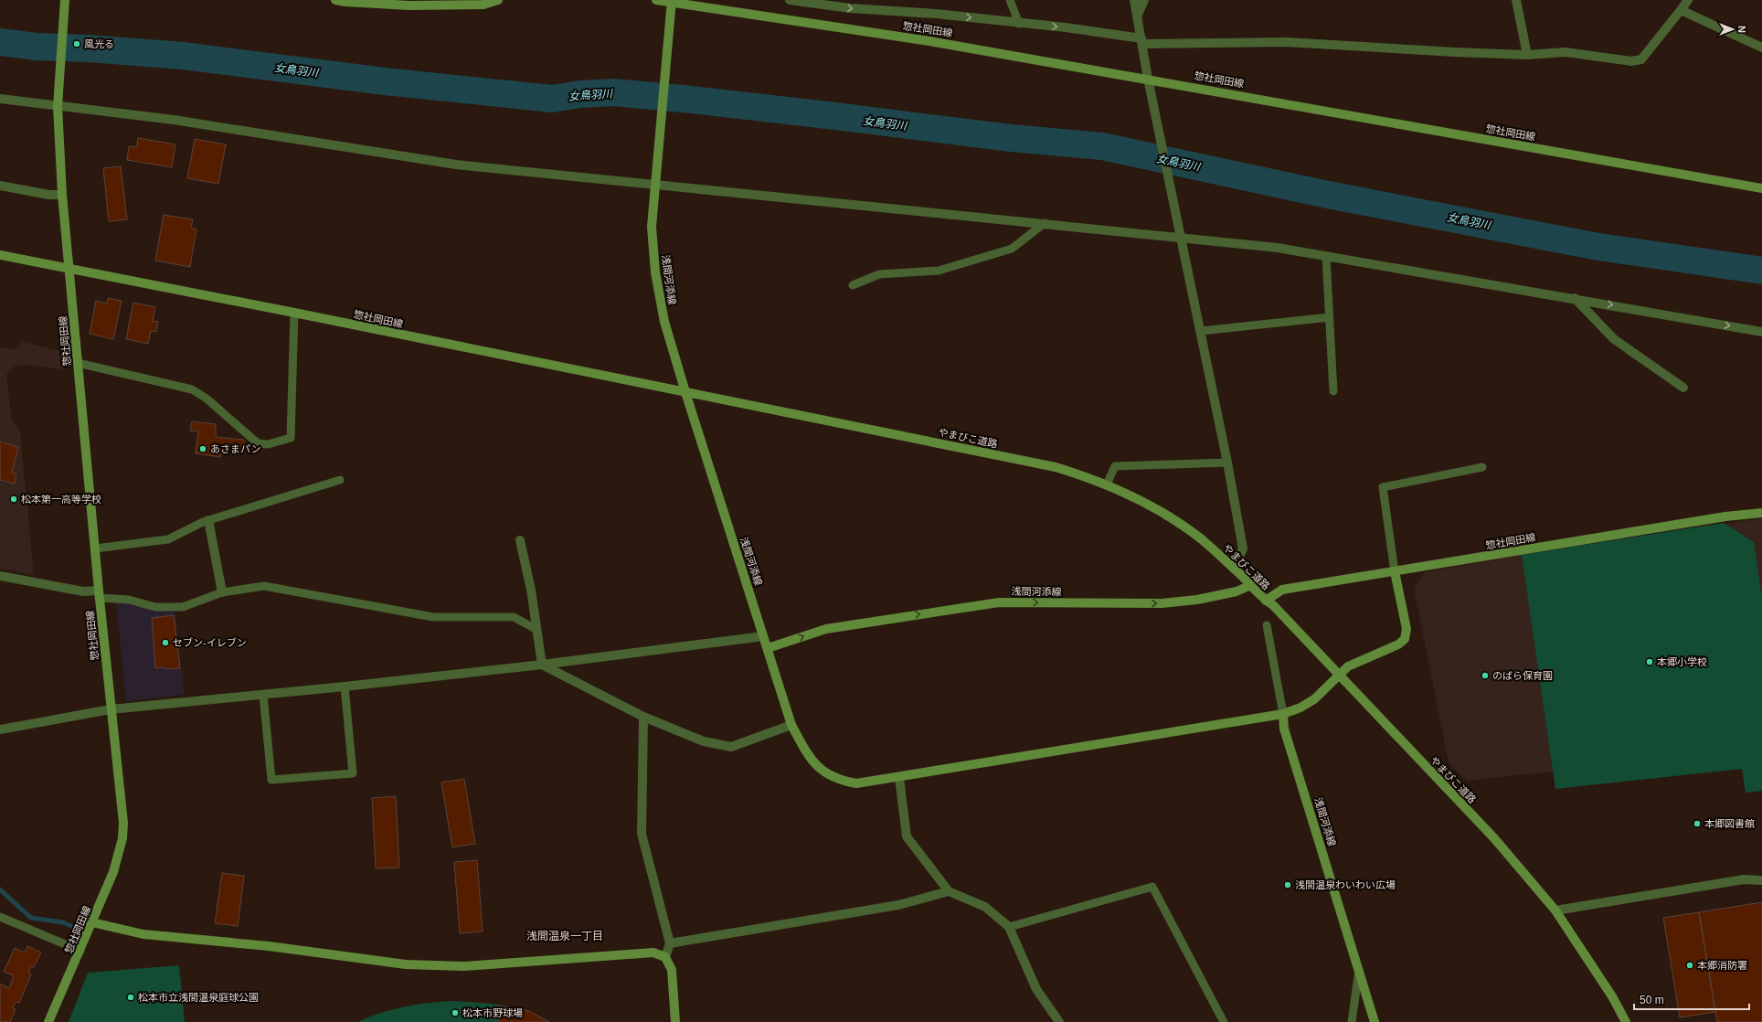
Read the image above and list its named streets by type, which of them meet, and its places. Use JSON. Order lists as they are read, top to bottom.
{
  "streets": {
    "main road": ["惣社岡田線", "浅間河添線", "やまびこ道路"]
  },
  "crossings": [
    ["惣社岡田線", "浅間河添線"],
    ["惣社岡田線", "やまびこ道路"],
    ["浅間河添線", "やまびこ道路"]
  ],
  "districts": ["浅間温泉一丁目"],
  "water": ["女鳥羽川"],
  "places": [
    "風光る",
    "あさまパン",
    "松本第一高等学校",
    "セブン-イレブン",
    "本郷小学校",
    "のばら保育園",
    "本郷図書館",
    "浅間温泉わいわい広場",
    "本郷消防署",
    "松本市立浅間温泉庭球公園",
    "松本市野球場"
  ],
  "scale_bar": "50 m",
  "north": "right"
}
